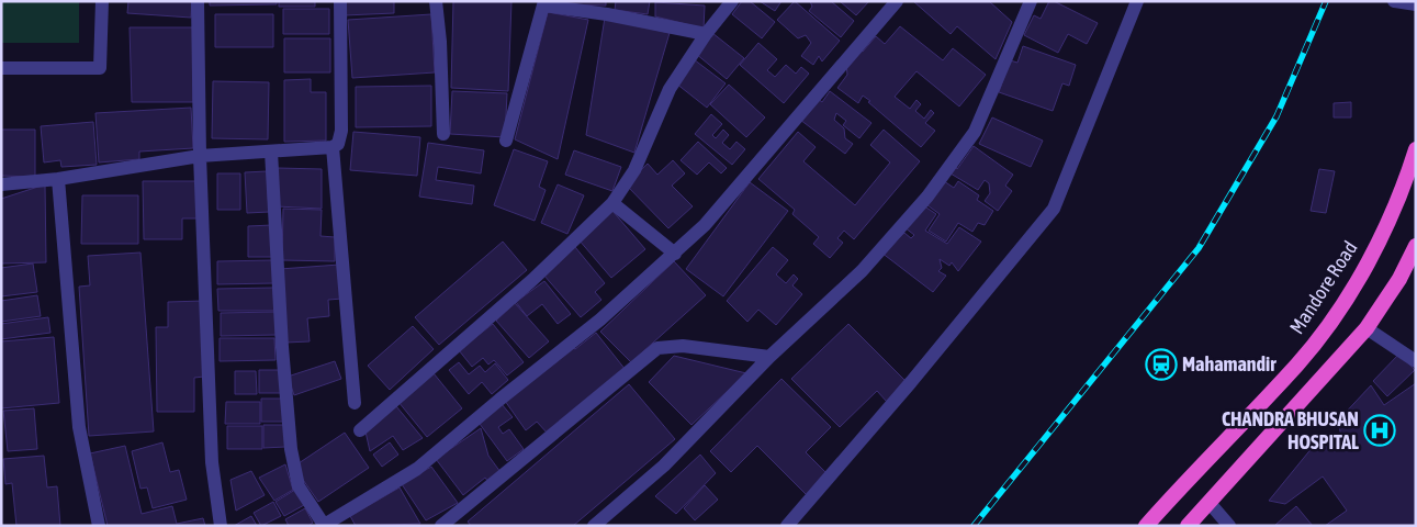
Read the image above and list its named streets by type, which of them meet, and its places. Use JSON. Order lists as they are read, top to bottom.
{
  "streets": {
    "highway": ["Mandore Road"]
  },
  "places": {
    "station": ["Mahamandir"],
    "hospital": ["CHANDRA BHUSAN HOSPITAL"]
  }
}
